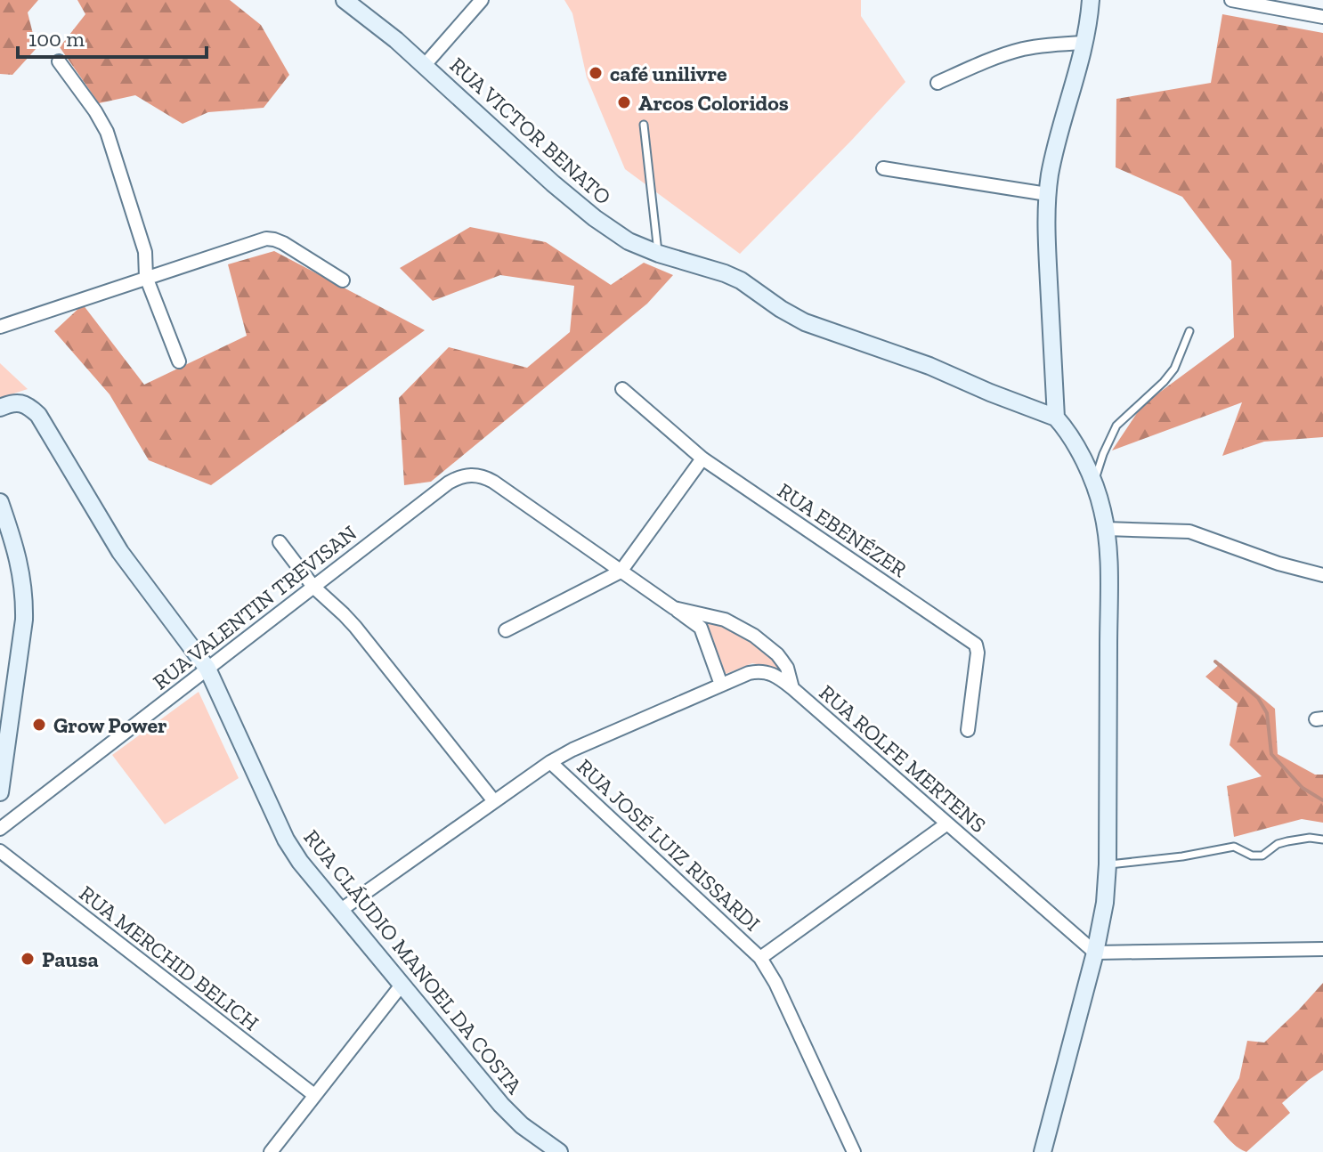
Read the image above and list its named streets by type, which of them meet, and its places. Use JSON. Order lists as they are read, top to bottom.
{
  "streets": {
    "street": [
      "RUA VICTOR BENATO",
      "RUA EBENÉZER",
      "RUA VALENTIN TREVISAN",
      "RUA ROLFE MERTENS",
      "RUA JOSÉ LUIZ RISSARDI",
      "RUA MERCHID BELICH",
      "RUA CLÁUDIO MANOEL DA COSTA"
    ]
  },
  "crossings": [
    ["RUA VALENTIN TREVISAN", "RUA ROLFE MERTENS"],
    ["RUA VALENTIN TREVISAN", "RUA CLÁUDIO MANOEL DA COSTA"]
  ],
  "places": [
    "café unilivre",
    "Arcos Coloridos",
    "Grow Power",
    "Pausa"
  ],
  "scale_bar": "100 m"
}
